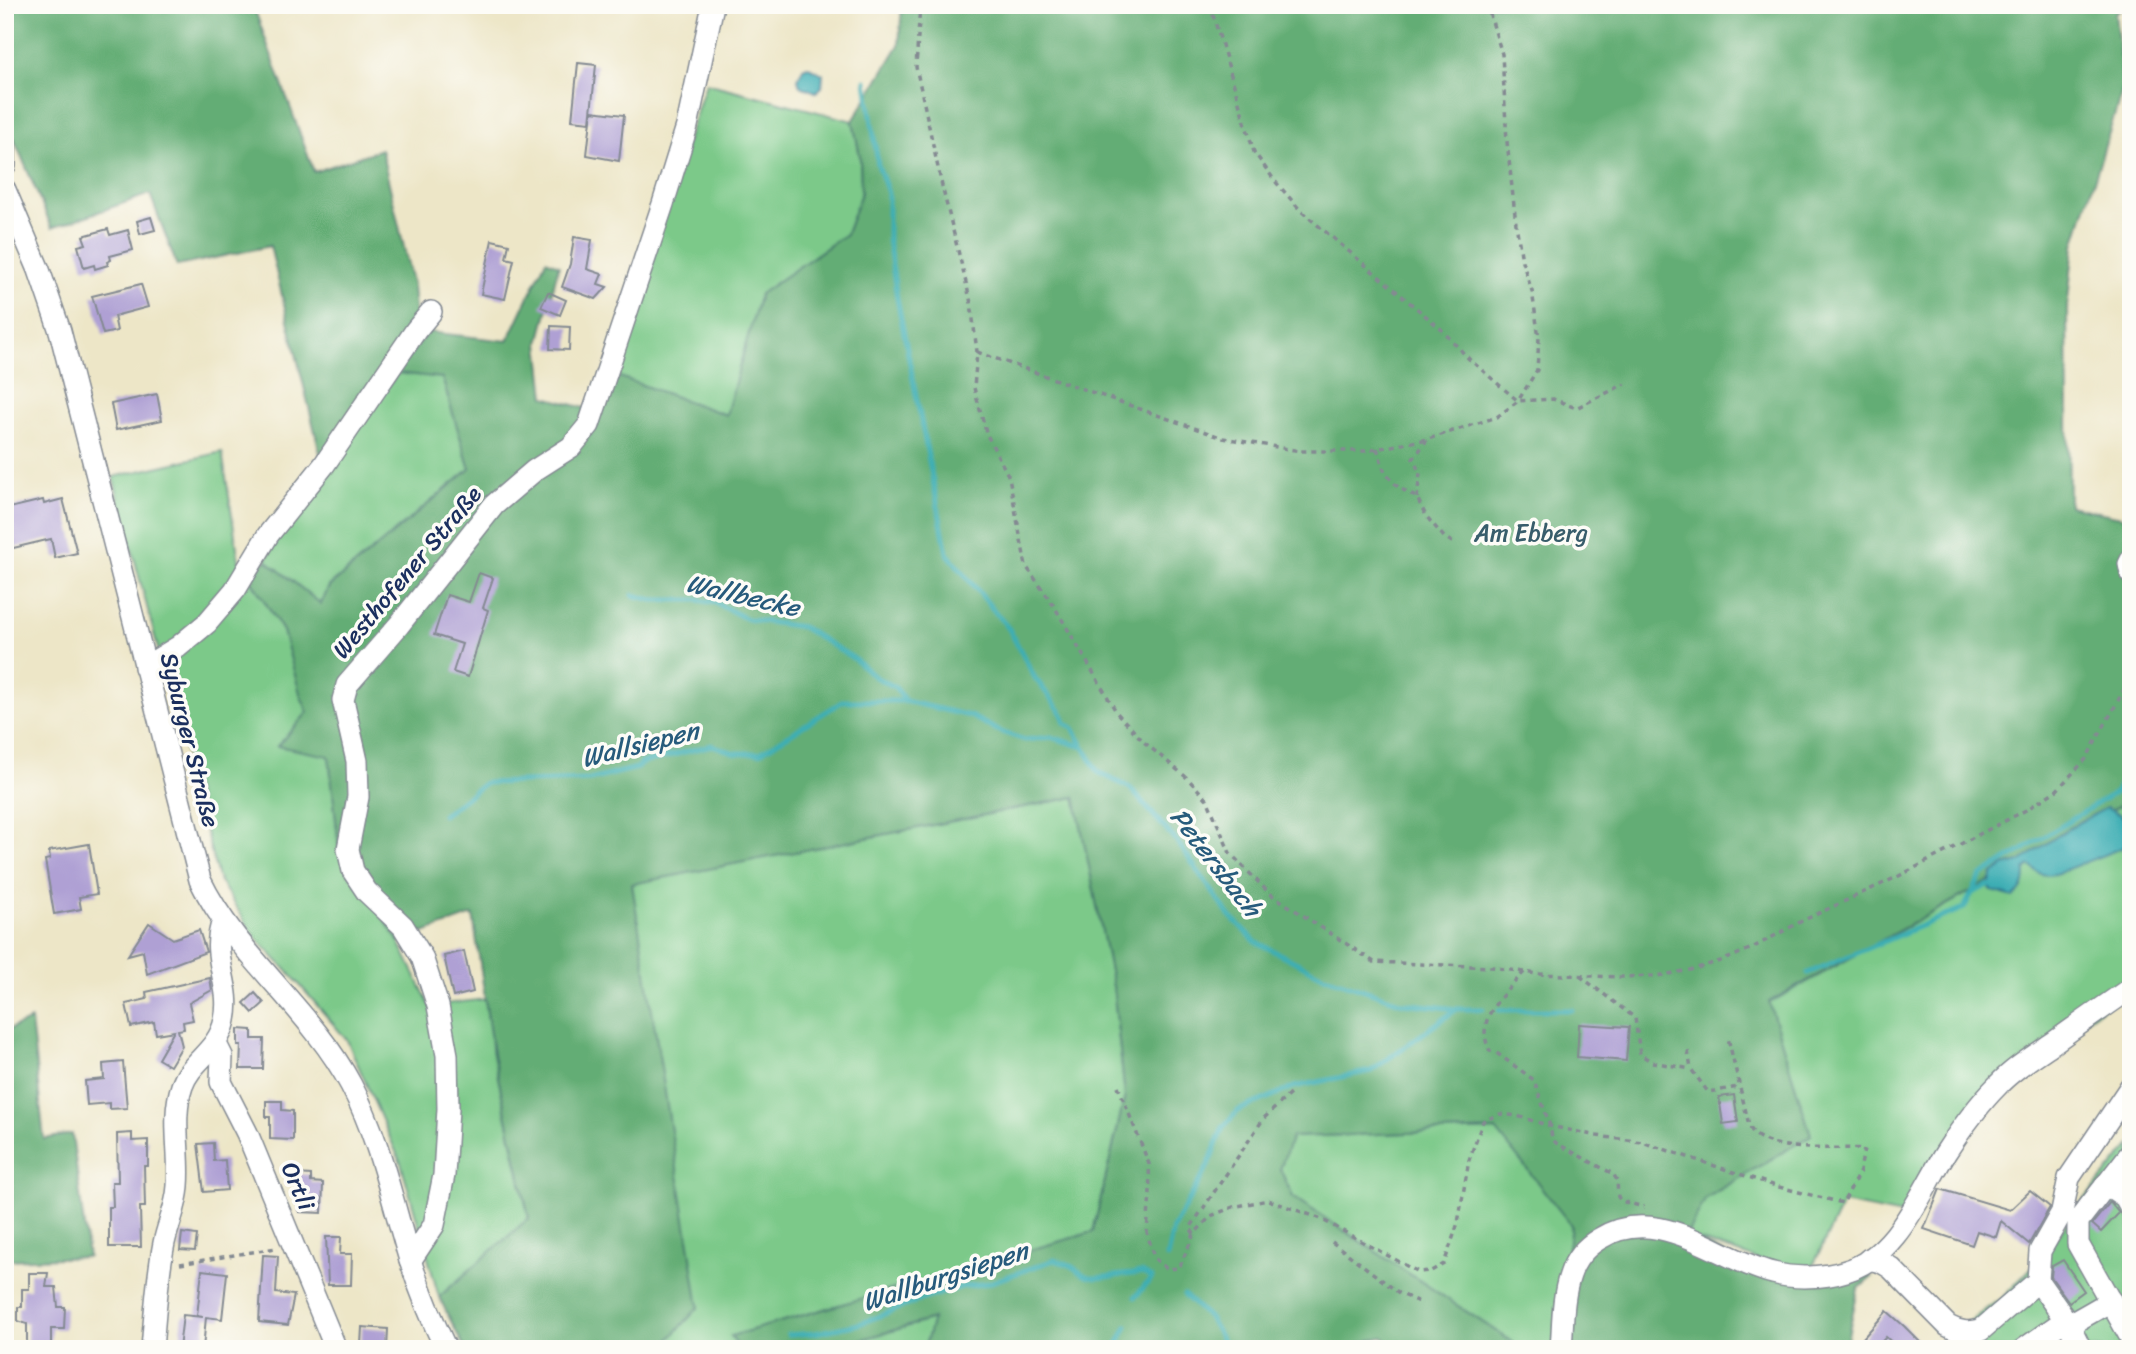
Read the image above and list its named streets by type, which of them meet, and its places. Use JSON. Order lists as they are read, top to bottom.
{
  "streets": {
    "street": ["Westhofener Straße", "Syburger Straße", "Ortli"]
  },
  "crossings": [
    ["Westhofener Straße", "Syburger Straße"]
  ],
  "water": [
    "Wallbecke",
    "Wallsiepen",
    "Petersbach",
    "Wallburgsiepen"
  ],
  "parks": ["Am Ebberg"]
}
